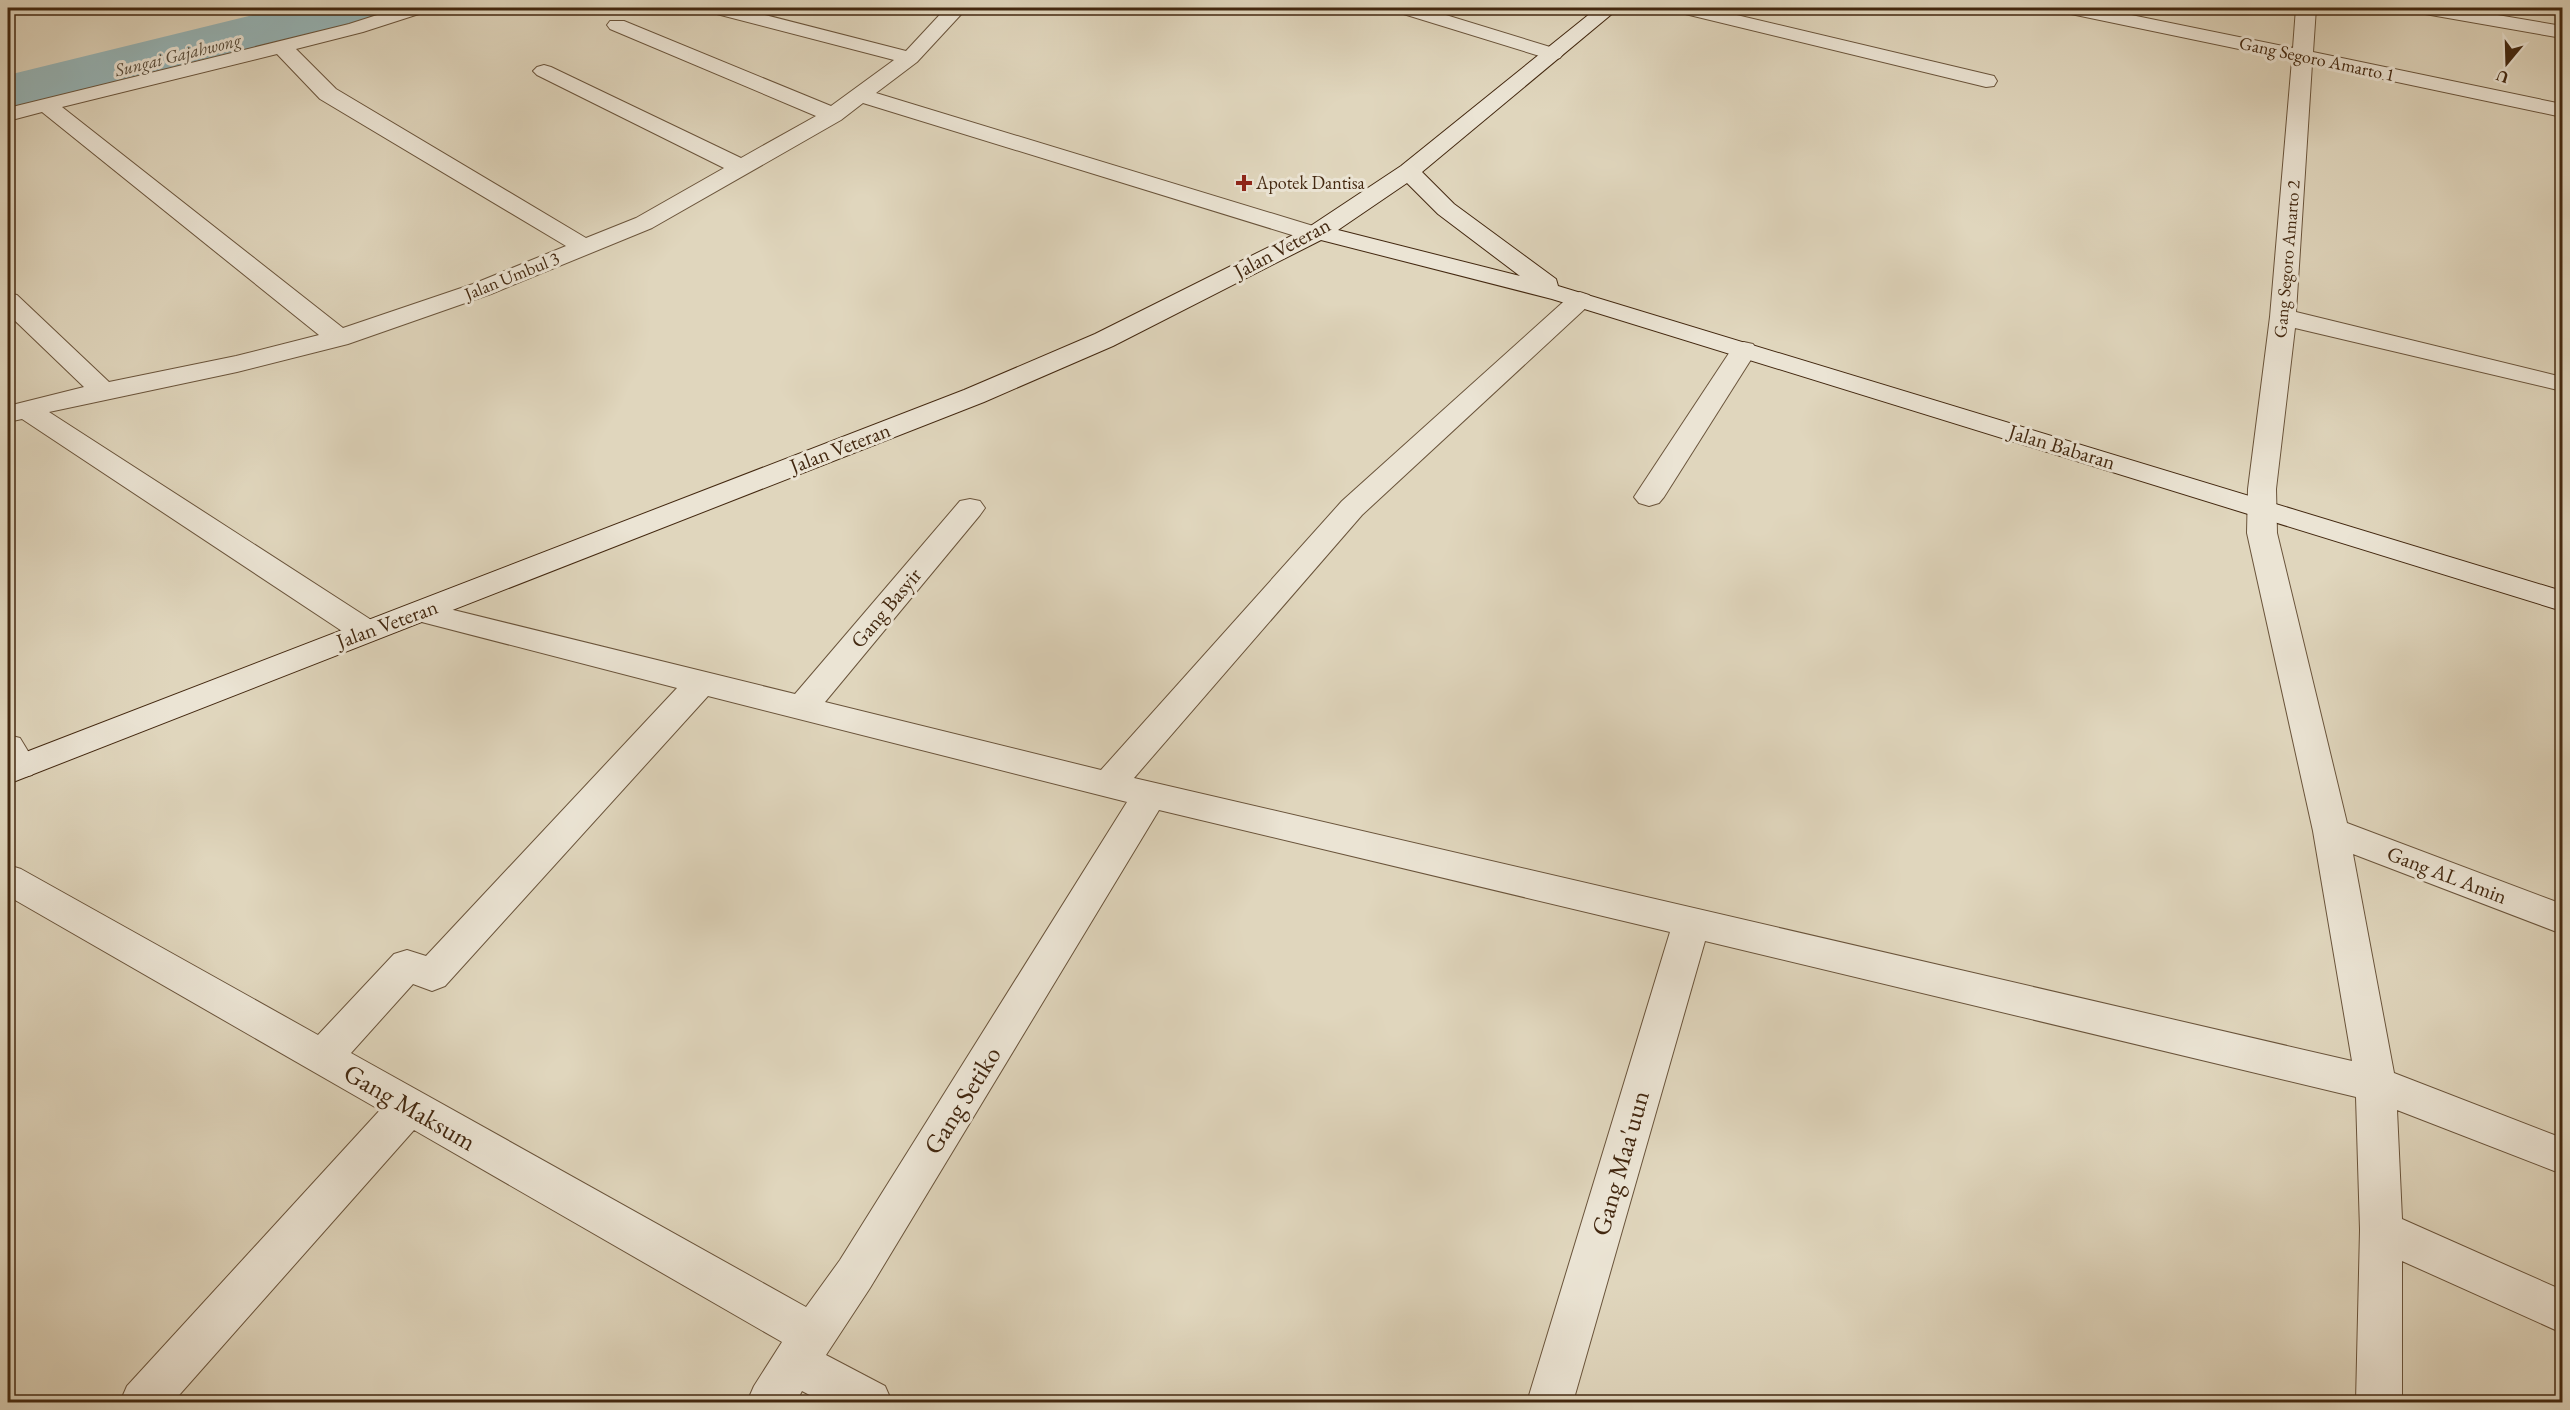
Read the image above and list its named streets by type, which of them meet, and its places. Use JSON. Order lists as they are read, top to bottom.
{
  "streets": {
    "street": [
      "Gang Segoro Amarto 1",
      "Jalan Veteran",
      "Gang Segoro Amarto 2",
      "Jalan Umbul 3",
      "Jalan Babaran",
      "Gang Basyir",
      "Gang AL Amin",
      "Gang Setiko",
      "Gang Maksum",
      "Gang Maa'uun"
    ]
  },
  "crossings": [
    ["Gang Segoro Amarto 1", "Gang Segoro Amarto 2"],
    ["Jalan Veteran", "Jalan Babaran"],
    ["Gang Segoro Amarto 2", "Jalan Babaran"],
    ["Gang Segoro Amarto 2", "Gang AL Amin"],
    ["Jalan Umbul 3", "Jalan Babaran"],
    ["Gang Setiko", "Gang Maksum"]
  ],
  "water": ["Sungai Gajahwong"],
  "places": {
    "health": ["Apotek Dantisa"]
  },
  "north": "bottom"
}
